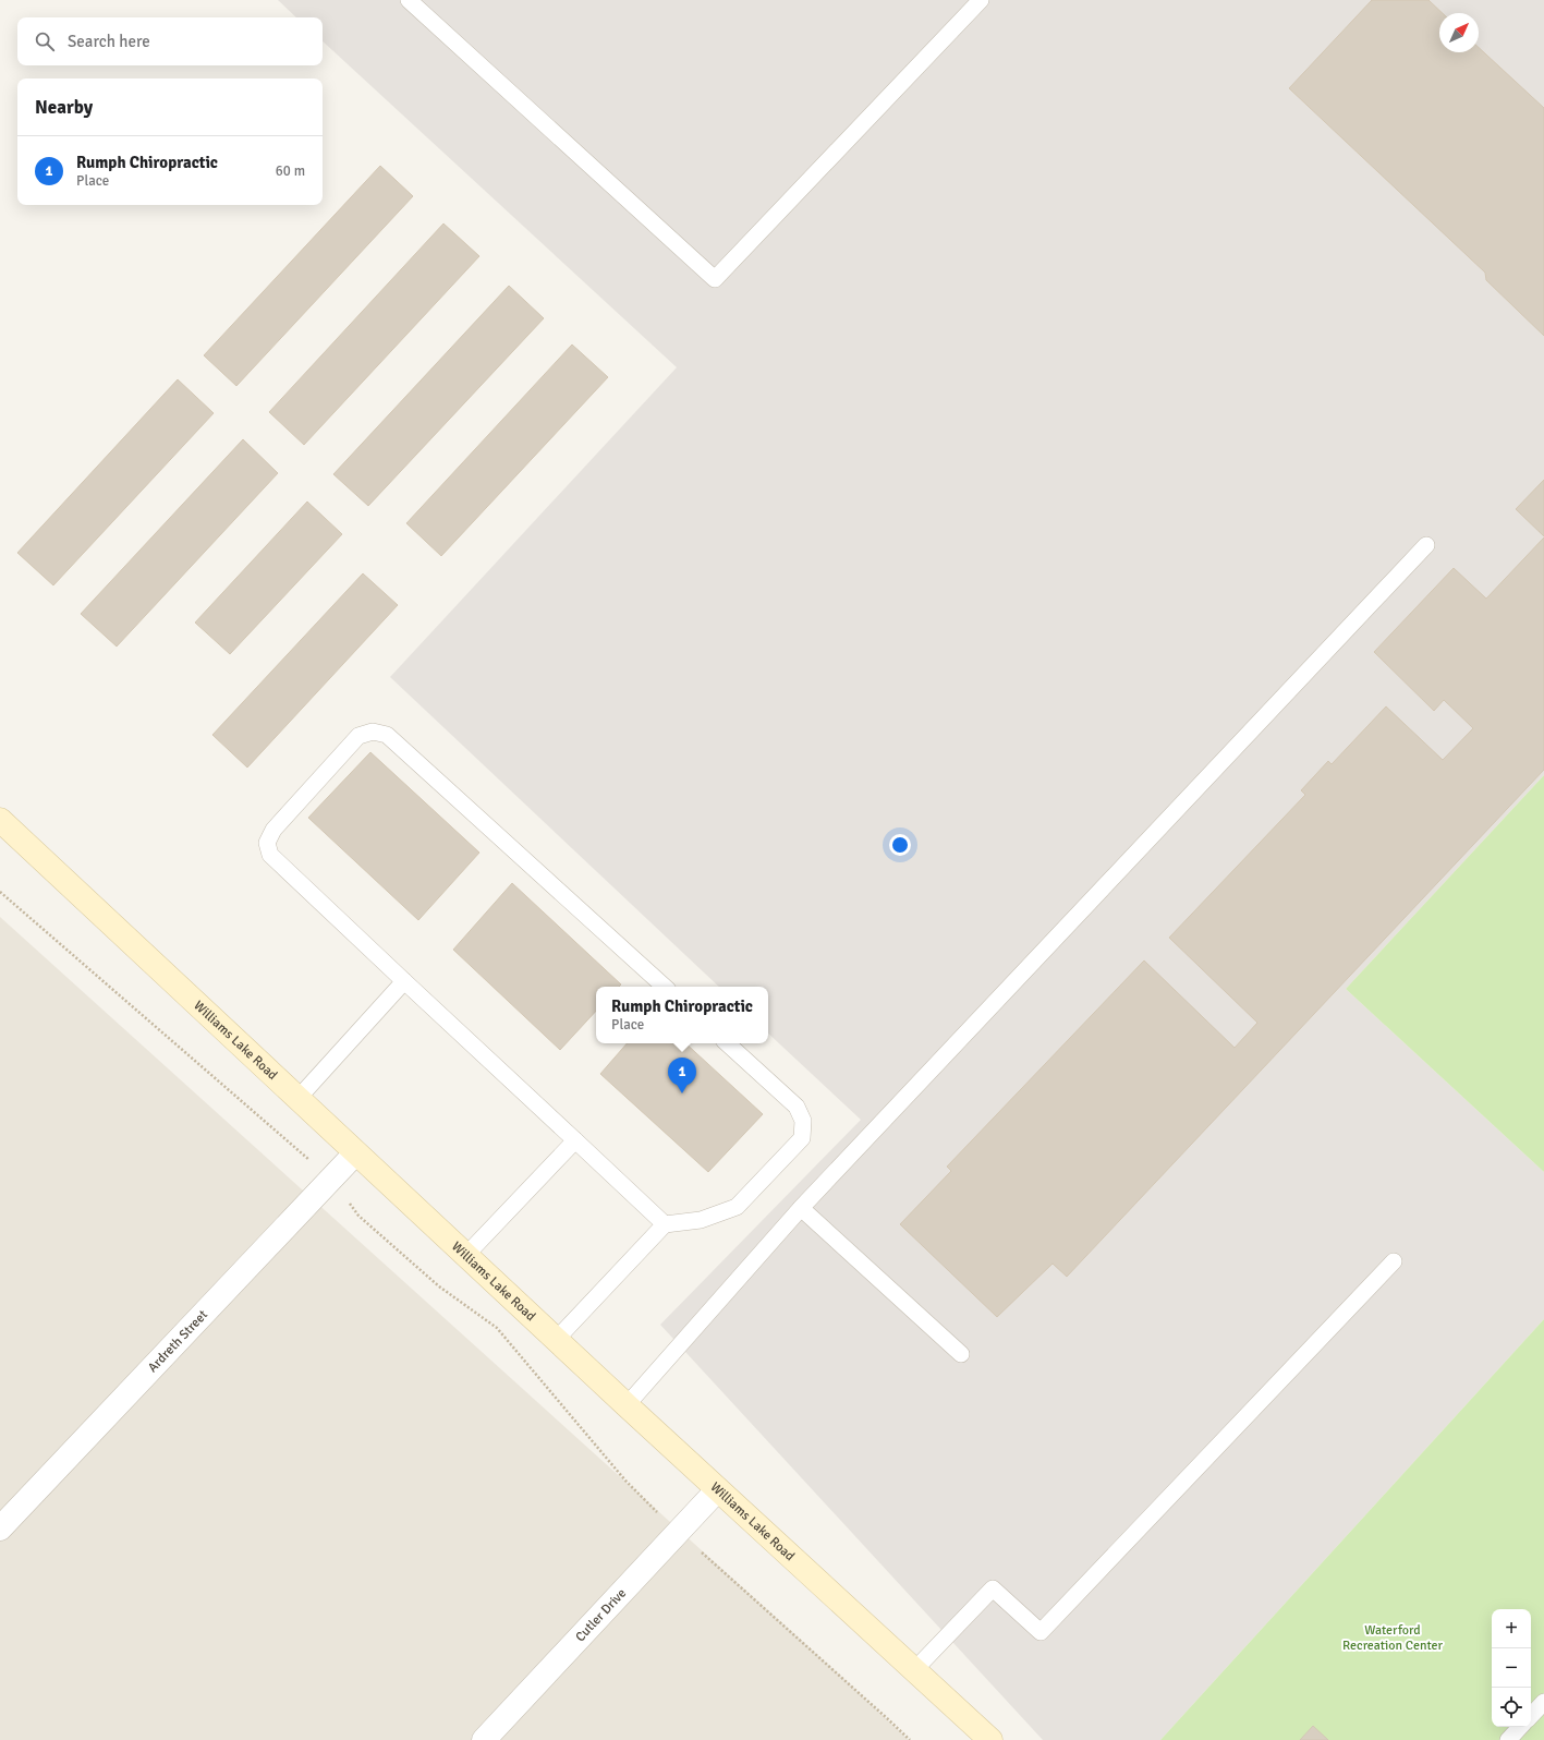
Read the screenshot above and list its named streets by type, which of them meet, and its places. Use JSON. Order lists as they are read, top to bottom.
{
  "streets": {
    "main road": ["Williams Lake Road"],
    "street": ["Ardreth Street", "Cutler Drive"]
  },
  "crossings": [
    ["Williams Lake Road", "Ardreth Street"],
    ["Williams Lake Road", "Cutler Drive"]
  ],
  "parks": ["Waterford Recreation Center"],
  "north": "top right",
  "page": {
    "search": "Search here",
    "heading": "Nearby",
    "list": [
      {
        "mark": "1",
        "name": "Rumph Chiropractic",
        "note": "Place",
        "value": "60 m"
      }
    ],
    "popup": ["Rumph Chiropractic", "Place"],
    "pins": "1",
    "map_buttons": ["+", "−"]
  }
}
